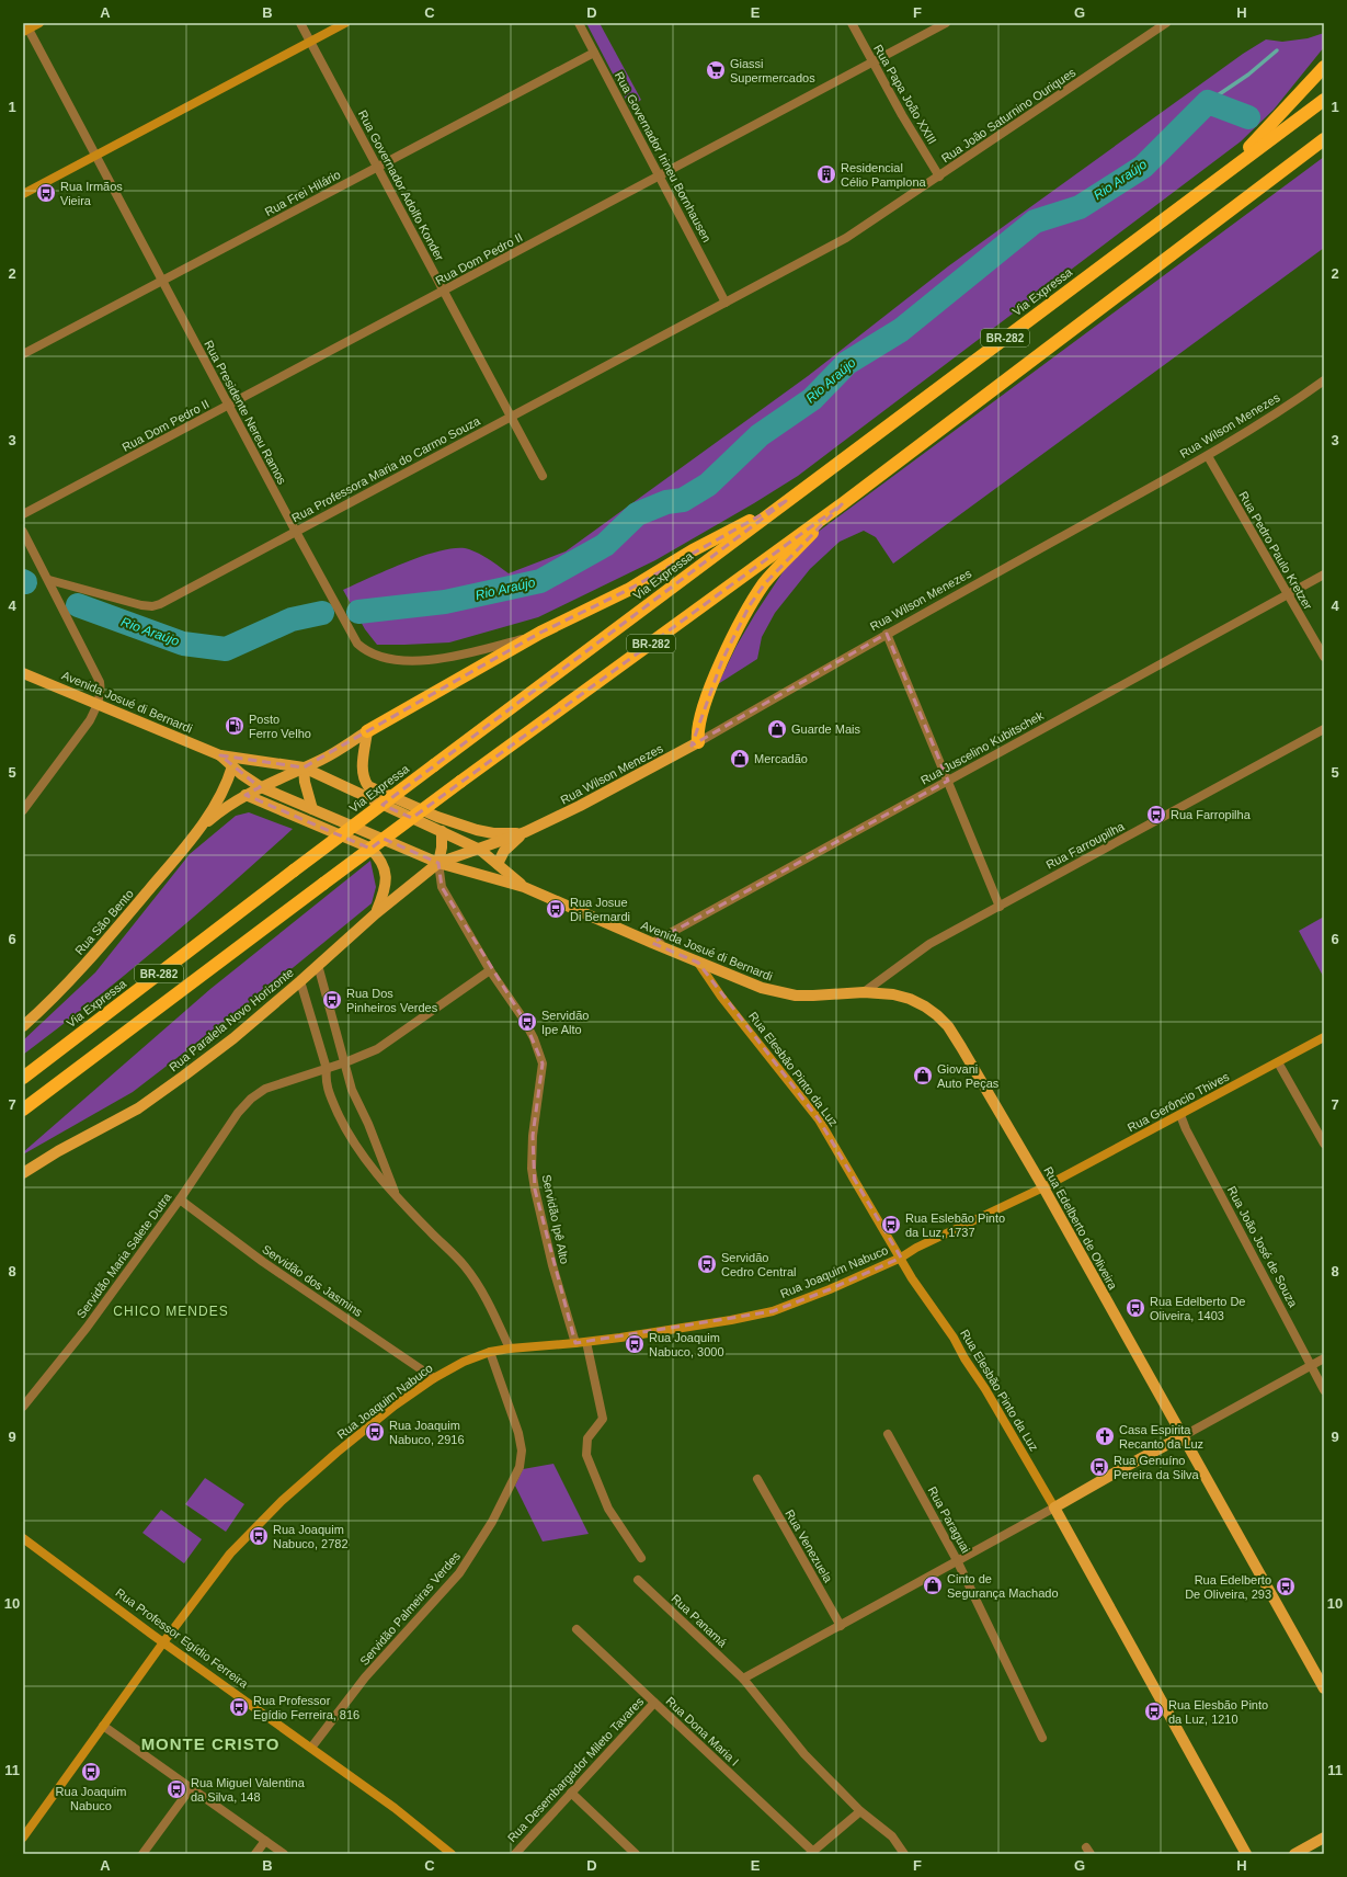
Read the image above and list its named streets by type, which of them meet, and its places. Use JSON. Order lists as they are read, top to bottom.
{
  "streets": {
    "highway": ["Via Expressa", "BR-282"],
    "main road": [
      "Rua Wilson Menezes",
      "Avenida Josué di Bernardi",
      "Rua São Bento",
      "Rua Paralela Novo Horizonte",
      "Rua Elesbão Pinto da Luz",
      "Rua Gerôncio Thives",
      "Rua Edelberto de Oliveira",
      "Rua Joaquim Nabuco",
      "Rua Professor Egídio Ferreira"
    ],
    "street": [
      "Rua Papa João XXIII",
      "Rua João Saturnino Ouriques",
      "Rua Governador Irineu Bornhausen",
      "Rua Governador Adolfo Konder",
      "Rua Frei Hilário",
      "Rua Dom Pedro II",
      "Rua Presidente Nereu Ramos",
      "Rua Professora Maria do Carmo Souza",
      "Rua Pedro Paulo Kretzer",
      "Rua Juscelino Kubitschek",
      "Rua Farroupilha",
      "Servidão Ipê Alto",
      "Rua João José de Souza",
      "Servidão Maria Salete Dutra",
      "Servidão dos Jasmins",
      "Rua Paraguai",
      "Rua Venezuela",
      "Servidão Palmeiras Verdes",
      "Rua Panamá",
      "Rua Dona Maria I",
      "Rua Desembargador Mileto Tavares"
    ]
  },
  "crossings": [
    ["Rua Papa João XXIII", "Rua João Saturnino Ouriques"],
    ["Rua Papa João XXIII", "Rua Dom Pedro II"],
    ["Rua João Saturnino Ouriques", "Rua Governador Irineu Bornhausen"],
    ["Rua João Saturnino Ouriques", "Rua Professora Maria do Carmo Souza"],
    ["Rua Governador Irineu Bornhausen", "Rua Frei Hilário"],
    ["Rua Governador Irineu Bornhausen", "Rua Dom Pedro II"],
    ["Rua Governador Irineu Bornhausen", "Rua Professora Maria do Carmo Souza"],
    ["Rua Governador Adolfo Konder", "Rua Frei Hilário"],
    ["Rua Governador Adolfo Konder", "Rua Dom Pedro II"],
    ["Rua Governador Adolfo Konder", "Rua Professora Maria do Carmo Souza"],
    ["Rua Frei Hilário", "Rua Presidente Nereu Ramos"],
    ["Rua Dom Pedro II", "Rua Presidente Nereu Ramos"],
    ["Rua Presidente Nereu Ramos", "Rua Professora Maria do Carmo Souza"],
    ["Rua Wilson Menezes", "Rua Pedro Paulo Kretzer"],
    ["Rua Wilson Menezes", "Avenida Josué di Bernardi"],
    ["Rua Wilson Menezes", "Rua Paralela Novo Horizonte"],
    ["Rua Wilson Menezes", "Servidão Ipê Alto"],
    ["Rua Pedro Paulo Kretzer", "Rua Juscelino Kubitschek"],
    ["Avenida Josué di Bernardi", "Rua Juscelino Kubitschek"],
    ["Avenida Josué di Bernardi", "Rua Farroupilha"],
    ["Avenida Josué di Bernardi", "Rua São Bento"],
    ["Avenida Josué di Bernardi", "Rua Paralela Novo Horizonte"],
    ["Avenida Josué di Bernardi", "Rua Elesbão Pinto da Luz"],
    ["Avenida Josué di Bernardi", "Servidão Ipê Alto"],
    ["Avenida Josué di Bernardi", "Rua Edelberto de Oliveira"],
    ["Rua Farroupilha", "Rua Edelberto de Oliveira"],
    ["Rua Paralela Novo Horizonte", "Servidão Ipê Alto"],
    ["Rua Elesbão Pinto da Luz", "Rua Joaquim Nabuco"],
    ["Rua Gerôncio Thives", "Rua Edelberto de Oliveira"],
    ["Rua Gerôncio Thives", "Rua João José de Souza"],
    ["Rua Gerôncio Thives", "Rua Joaquim Nabuco"],
    ["Servidão Ipê Alto", "Servidão Maria Salete Dutra"],
    ["Servidão Ipê Alto", "Rua Joaquim Nabuco"],
    ["Rua Edelberto de Oliveira", "Rua Joaquim Nabuco"],
    ["Servidão Maria Salete Dutra", "Servidão dos Jasmins"],
    ["Rua Joaquim Nabuco", "Servidão dos Jasmins"],
    ["Rua Joaquim Nabuco", "Servidão Palmeiras Verdes"],
    ["Rua Joaquim Nabuco", "Rua Professor Egídio Ferreira"],
    ["Servidão Palmeiras Verdes", "Rua Professor Egídio Ferreira"],
    ["Rua Dona Maria I", "Rua Desembargador Mileto Tavares"]
  ],
  "districts": ["CHICO MENDES", "MONTE CRISTO"],
  "water": ["Rio Araújo"],
  "places": {
    "supermarket": ["Giassi Supermercados"],
    "building": ["Residencial Célio Pamplona"],
    "bus stop": [
      "Rua Irmãos Vieira",
      "Rua Farropilha",
      "Rua Josue Di Bernardi",
      "Rua Dos Pinheiros Verdes",
      "Servidão Ipe Alto",
      "Rua Eslebão Pinto da Luz, 1737",
      "Servidão Cedro Central",
      "Rua Edelberto De Oliveira, 1403",
      "Rua Joaquim Nabuco, 3000",
      "Rua Joaquim Nabuco, 2916",
      "Rua Genuíno Pereira da Silva",
      "Rua Joaquim Nabuco, 2782",
      "Rua Edelberto De Oliveira, 293",
      "Rua Professor Egídio Ferreira, 816",
      "Rua Elesbão Pinto da Luz, 1210",
      "Rua Joaquim Nabuco",
      "Rua Miguel Valentina da Silva, 148"
    ],
    "fuel station": ["Posto Ferro Velho"],
    "shop": [
      "Guarde Mais",
      "Mercadão",
      "Giovani Auto Peças",
      "Cinto de Segurança Machado"
    ],
    "church": ["Casa Espirita Recanto da Luz"]
  },
  "grid": {
    "columns": [
      "A",
      "B",
      "C",
      "D",
      "E",
      "F",
      "G",
      "H"
    ],
    "rows": [
      "1",
      "2",
      "3",
      "4",
      "5",
      "6",
      "7",
      "8",
      "9",
      "10",
      "11"
    ]
  }
}
